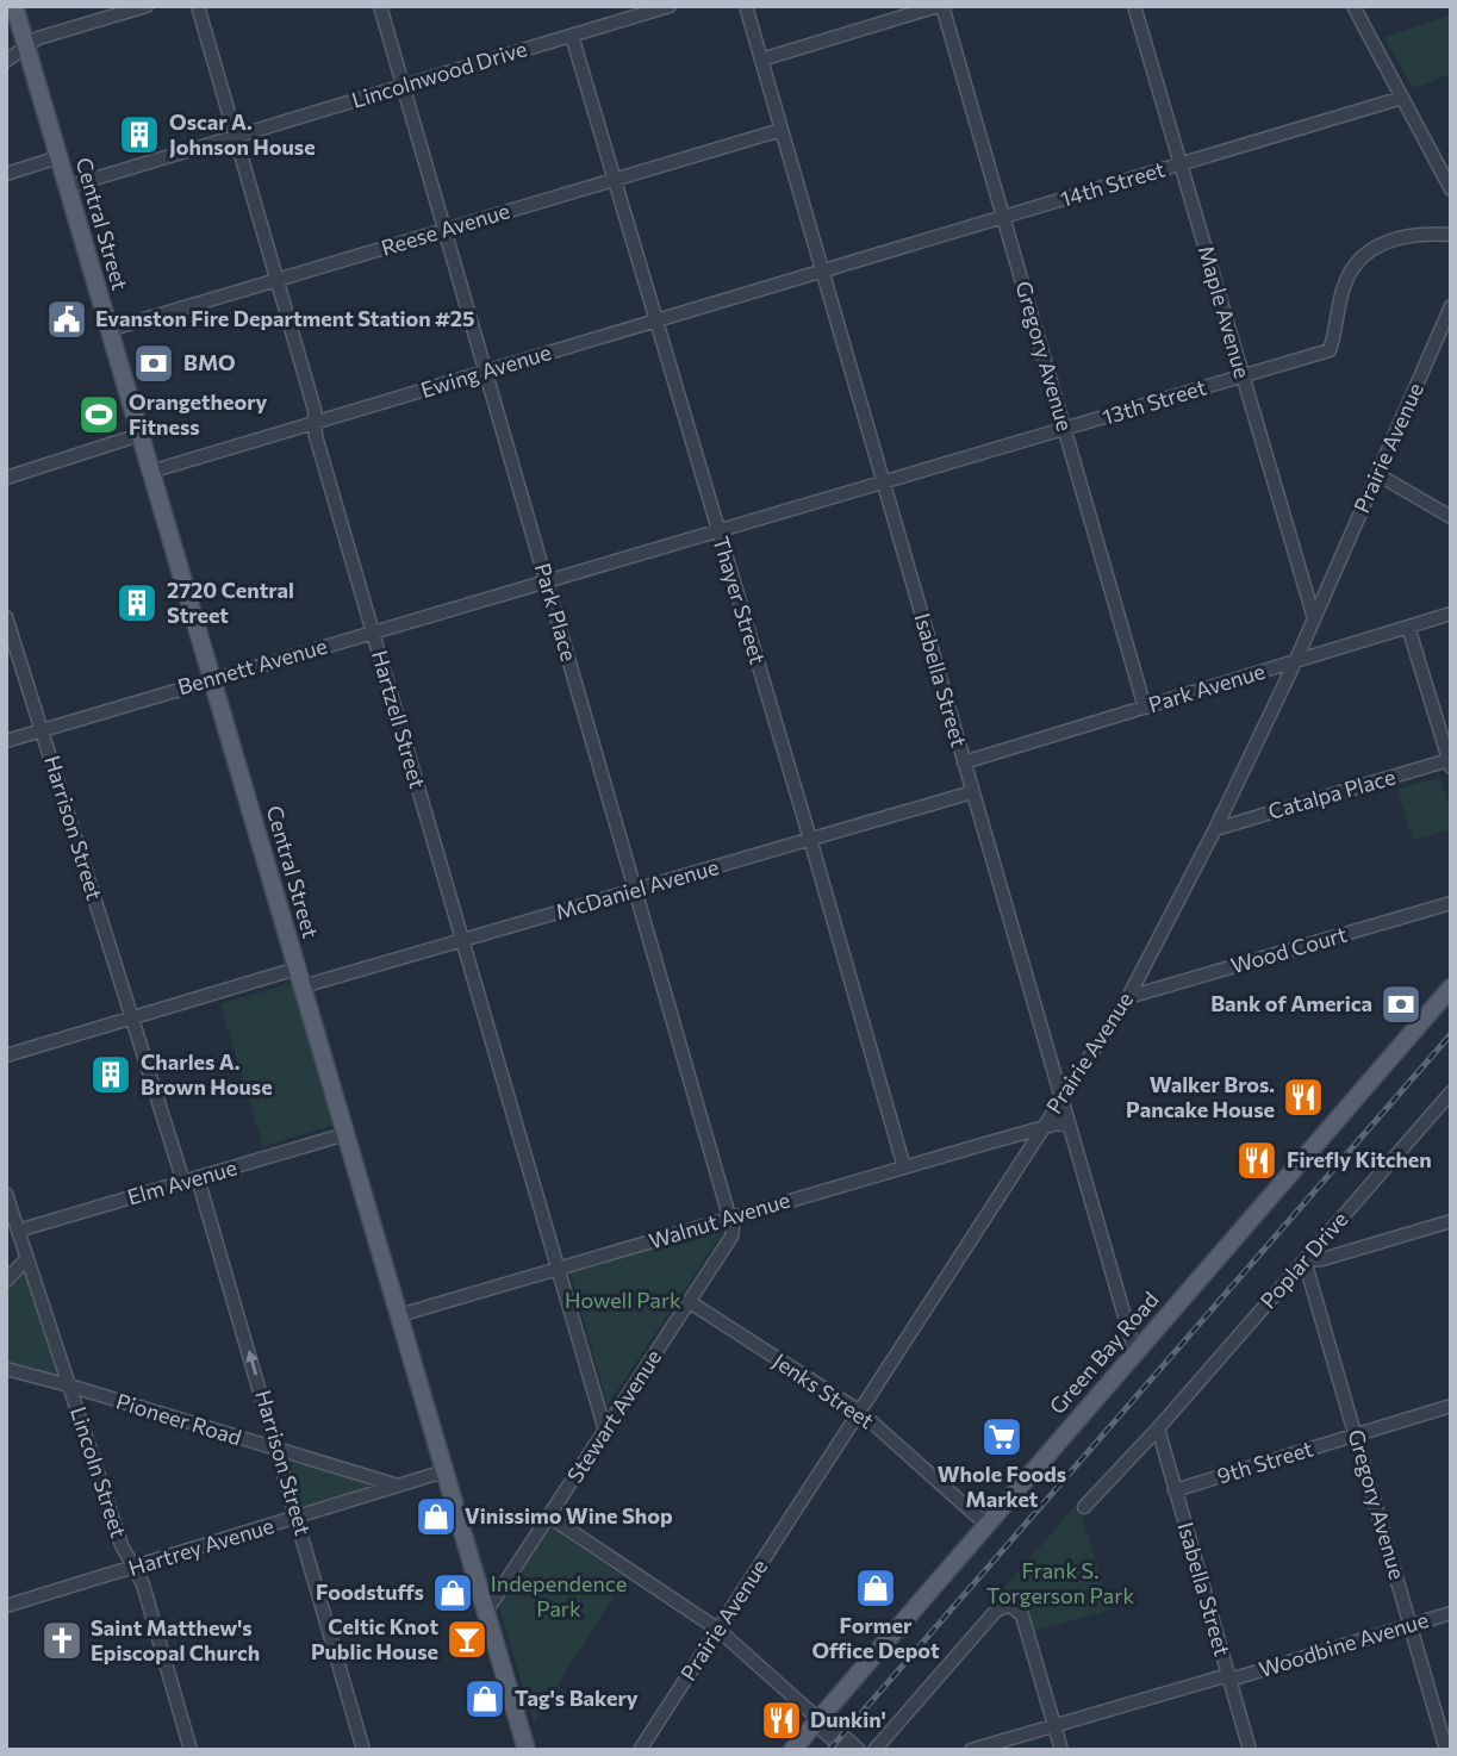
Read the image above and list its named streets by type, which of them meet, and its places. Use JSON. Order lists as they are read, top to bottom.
{
  "streets": {
    "main road": ["Central Street", "Green Bay Road"],
    "street": [
      "Lincolnwood Drive",
      "14th Street",
      "Reese Avenue",
      "Maple Avenue",
      "Gregory Avenue",
      "Ewing Avenue",
      "13th Street",
      "Prairie Avenue",
      "Thayer Street",
      "Park Place",
      "Bennett Avenue",
      "Isabella Street",
      "Park Avenue",
      "Hartzell Street",
      "Catalpa Place",
      "Harrison Street",
      "McDaniel Avenue",
      "Wood Court",
      "Elm Avenue",
      "Walnut Avenue",
      "Poplar Drive",
      "Jenks Street",
      "Stewart Avenue",
      "Pioneer Road",
      "9th Street",
      "Lincoln Street",
      "Hartrey Avenue",
      "Woodbine Avenue"
    ]
  },
  "crossings": [
    ["Lincolnwood Drive", "Central Street"],
    ["Lincolnwood Drive", "Thayer Street"],
    ["Lincolnwood Drive", "Park Place"],
    ["Lincolnwood Drive", "Hartzell Street"],
    ["14th Street", "Maple Avenue"],
    ["14th Street", "Gregory Avenue"],
    ["14th Street", "Ewing Avenue"],
    ["14th Street", "Isabella Street"],
    ["Central Street", "Reese Avenue"],
    ["Central Street", "Ewing Avenue"],
    ["Central Street", "Bennett Avenue"],
    ["Central Street", "McDaniel Avenue"],
    ["Central Street", "Elm Avenue"],
    ["Central Street", "Walnut Avenue"],
    ["Central Street", "Stewart Avenue"],
    ["Central Street", "Hartrey Avenue"],
    ["Reese Avenue", "Thayer Street"],
    ["Reese Avenue", "Park Place"],
    ["Reese Avenue", "Isabella Street"],
    ["Reese Avenue", "Hartzell Street"],
    ["Maple Avenue", "13th Street"],
    ["Maple Avenue", "Prairie Avenue"],
    ["Gregory Avenue", "13th Street"],
    ["Gregory Avenue", "Park Avenue"],
    ["Gregory Avenue", "Poplar Drive"],
    ["Gregory Avenue", "9th Street"],
    ["Gregory Avenue", "Woodbine Avenue"],
    ["Ewing Avenue", "Thayer Street"],
    ["Ewing Avenue", "Park Place"],
    ["Ewing Avenue", "Isabella Street"],
    ["Ewing Avenue", "Hartzell Street"],
    ["13th Street", "Bennett Avenue"],
    ["13th Street", "Isabella Street"],
    ["Prairie Avenue", "Isabella Street"],
    ["Prairie Avenue", "Park Avenue"],
    ["Prairie Avenue", "Catalpa Place"],
    ["Prairie Avenue", "Wood Court"],
    ["Prairie Avenue", "Walnut Avenue"],
    ["Prairie Avenue", "Jenks Street"],
    ["Thayer Street", "Bennett Avenue"],
    ["Thayer Street", "McDaniel Avenue"],
    ["Thayer Street", "Walnut Avenue"],
    ["Park Place", "Bennett Avenue"],
    ["Park Place", "McDaniel Avenue"],
    ["Park Place", "Walnut Avenue"],
    ["Park Place", "Stewart Avenue"],
    ["Bennett Avenue", "Isabella Street"],
    ["Bennett Avenue", "Hartzell Street"],
    ["Bennett Avenue", "Harrison Street"],
    ["Isabella Street", "Park Avenue"],
    ["Isabella Street", "McDaniel Avenue"],
    ["Isabella Street", "Walnut Avenue"],
    ["Isabella Street", "Poplar Drive"],
    ["Isabella Street", "Green Bay Road"],
    ["Isabella Street", "9th Street"],
    ["Isabella Street", "Woodbine Avenue"],
    ["Hartzell Street", "McDaniel Avenue"],
    ["Hartzell Street", "Walnut Avenue"],
    ["Hartzell Street", "Stewart Avenue"],
    ["Harrison Street", "Elm Avenue"],
    ["Harrison Street", "Pioneer Road"],
    ["Harrison Street", "Hartrey Avenue"],
    ["Elm Avenue", "Lincoln Street"],
    ["Walnut Avenue", "Stewart Avenue"],
    ["Green Bay Road", "Jenks Street"],
    ["Jenks Street", "Stewart Avenue"],
    ["Pioneer Road", "Lincoln Street"],
    ["Pioneer Road", "Hartrey Avenue"],
    ["Lincoln Street", "Hartrey Avenue"]
  ],
  "parks": ["Howell Park", "Frank S. Torgerson Park", "Independence Park"],
  "places": {
    "building": ["Oscar A. Johnson House", "2720 Central Street", "Charles A. Brown House"],
    "public building": ["Evanston Fire Department Station #25"],
    "bank": ["BMO", "Bank of America"],
    "sports": ["Orangetheory Fitness"],
    "restaurant": ["Walker Bros. Pancake House", "Firefly Kitchen", "Dunkin'"],
    "supermarket": ["Whole Foods Market"],
    "shop": [
      "Vinissimo Wine Shop",
      "Former Office Depot",
      "Foodstuffs",
      "Tag's Bakery"
    ],
    "bar": ["Celtic Knot Public House"],
    "church": ["Saint Matthew's Episcopal Church"]
  }
}
